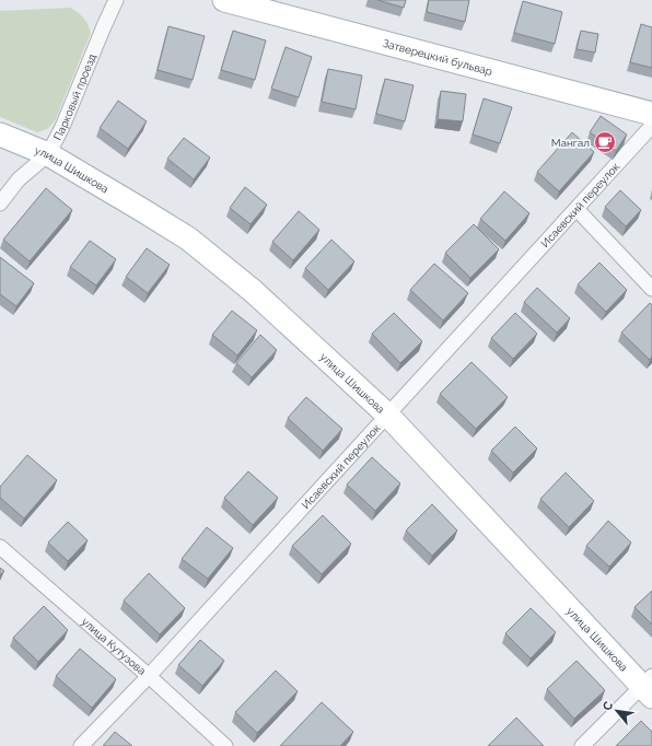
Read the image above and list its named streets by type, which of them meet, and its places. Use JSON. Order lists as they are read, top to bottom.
{
  "streets": {
    "main road": ["Затверецкий бульвар", "улица Шишкова"],
    "street": ["Парковый проезд", "Исаевский переулок", "улица Кутузова"]
  },
  "crossings": [
    ["Парковый проезд", "улица Шишкова"],
    ["улица Шишкова", "Исаевский переулок"],
    ["Исаевский переулок", "улица Кутузова"]
  ],
  "places": {
    "cafe": ["Мангал"]
  },
  "north": "top left"
}
